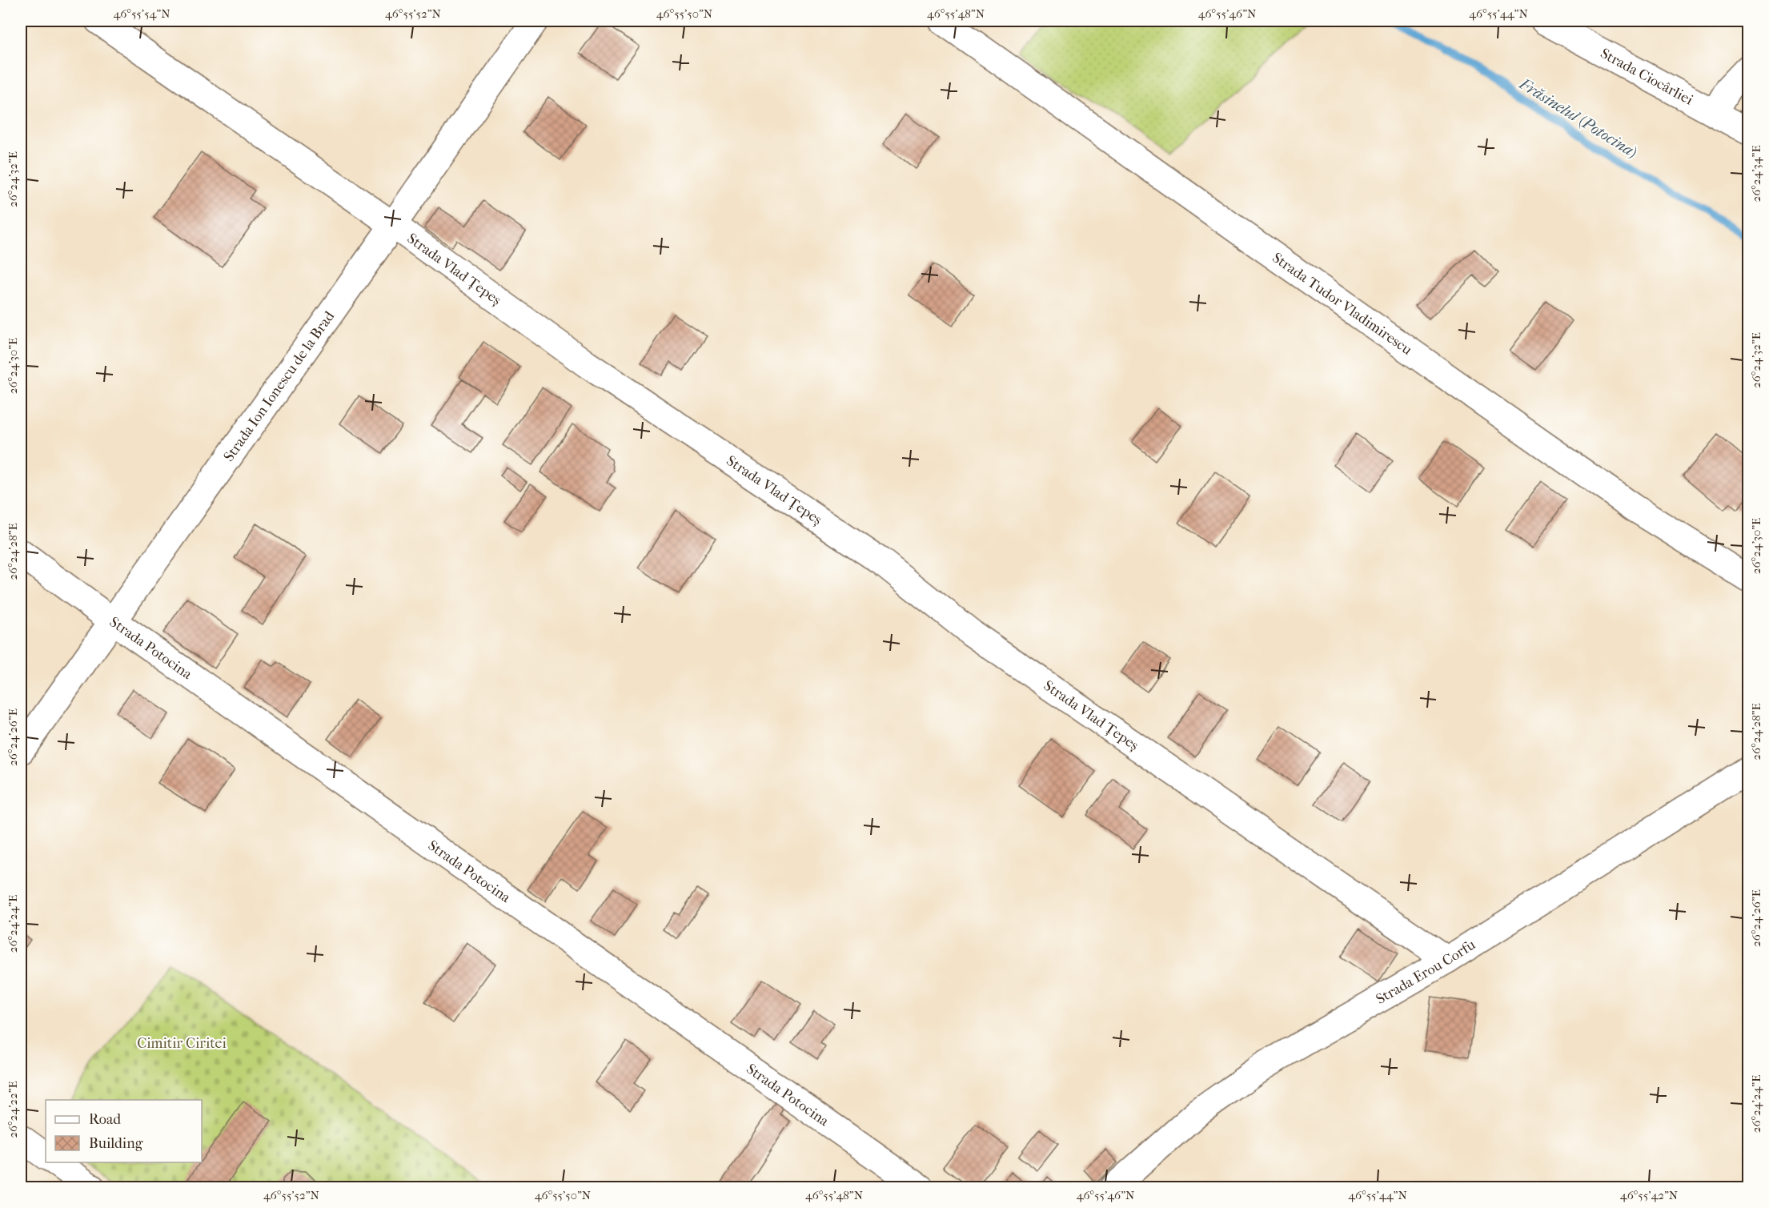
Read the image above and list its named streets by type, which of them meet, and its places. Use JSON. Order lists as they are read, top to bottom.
{
  "streets": {
    "street": [
      "Strada Ciocârliei",
      "Strada Vlad Țepeș",
      "Strada Tudor Vladimirescu",
      "Strada Ion Ionescu de la Brad",
      "Strada Potocina",
      "Strada Erou Corfu"
    ]
  },
  "crossings": [
    ["Strada Vlad Țepeș", "Strada Ion Ionescu de la Brad"],
    ["Strada Vlad Țepeș", "Strada Erou Corfu"],
    ["Strada Ion Ionescu de la Brad", "Strada Potocina"]
  ],
  "water": ["Frăsinelul (Potocina)"],
  "parks": ["Cimitir Ciritei"],
  "legend": ["Road", "Building"],
  "coordinates": [
    "46°55'54\"N",
    "46°55'52\"N",
    "46°55'50\"N",
    "46°55'48\"N",
    "46°55'46\"N",
    "46°55'44\"N",
    "26°24'34\"E",
    "26°24'32\"E",
    "26°24'30\"E",
    "26°24'28\"E",
    "26°24'26\"E",
    "26°24'24\"E",
    "26°24'22\"E",
    "46°55'42\"N"
  ]
}
